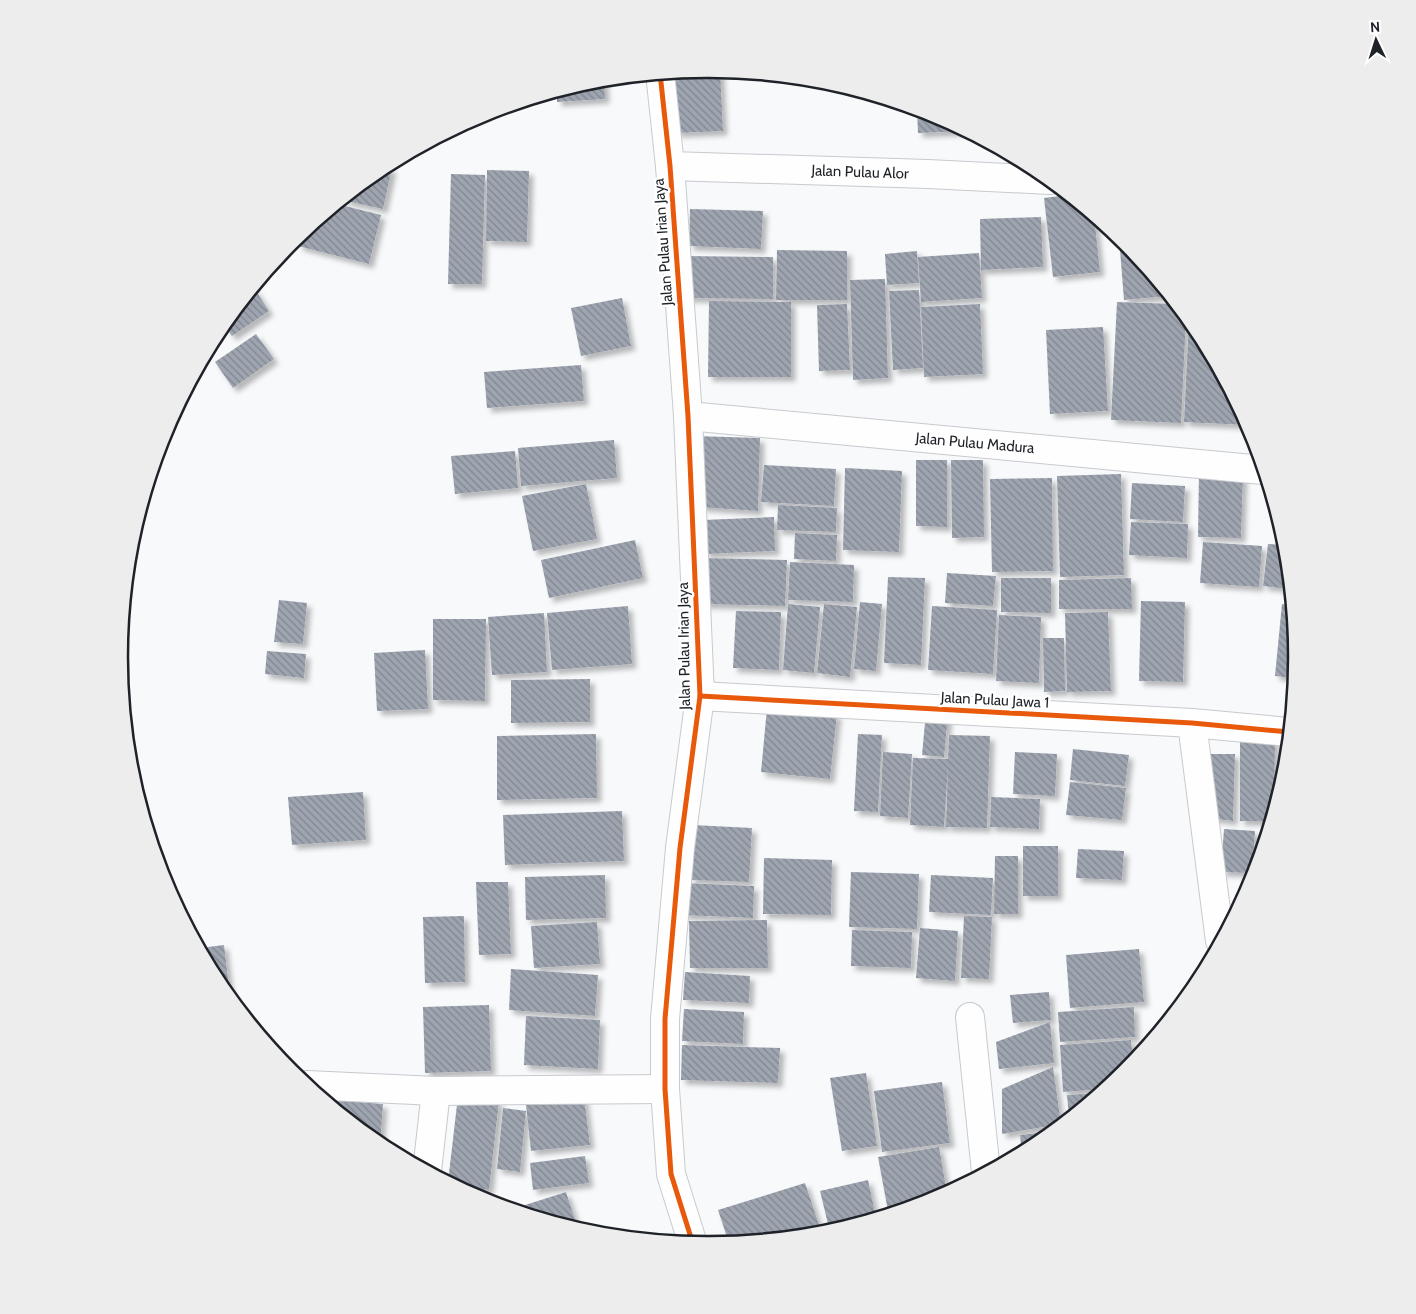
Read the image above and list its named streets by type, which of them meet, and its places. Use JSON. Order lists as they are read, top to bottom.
{
  "streets": {
    "street": [
      "Jalan Pulau Alor",
      "Jalan Pulau Irian Jaya",
      "Jalan Pulau Madura",
      "Jalan Pulau Jawa 1"
    ]
  },
  "crossings": [
    ["Jalan Pulau Alor", "Jalan Pulau Irian Jaya"],
    ["Jalan Pulau Irian Jaya", "Jalan Pulau Madura"],
    ["Jalan Pulau Irian Jaya", "Jalan Pulau Jawa 1"]
  ],
  "north": "top"
}
